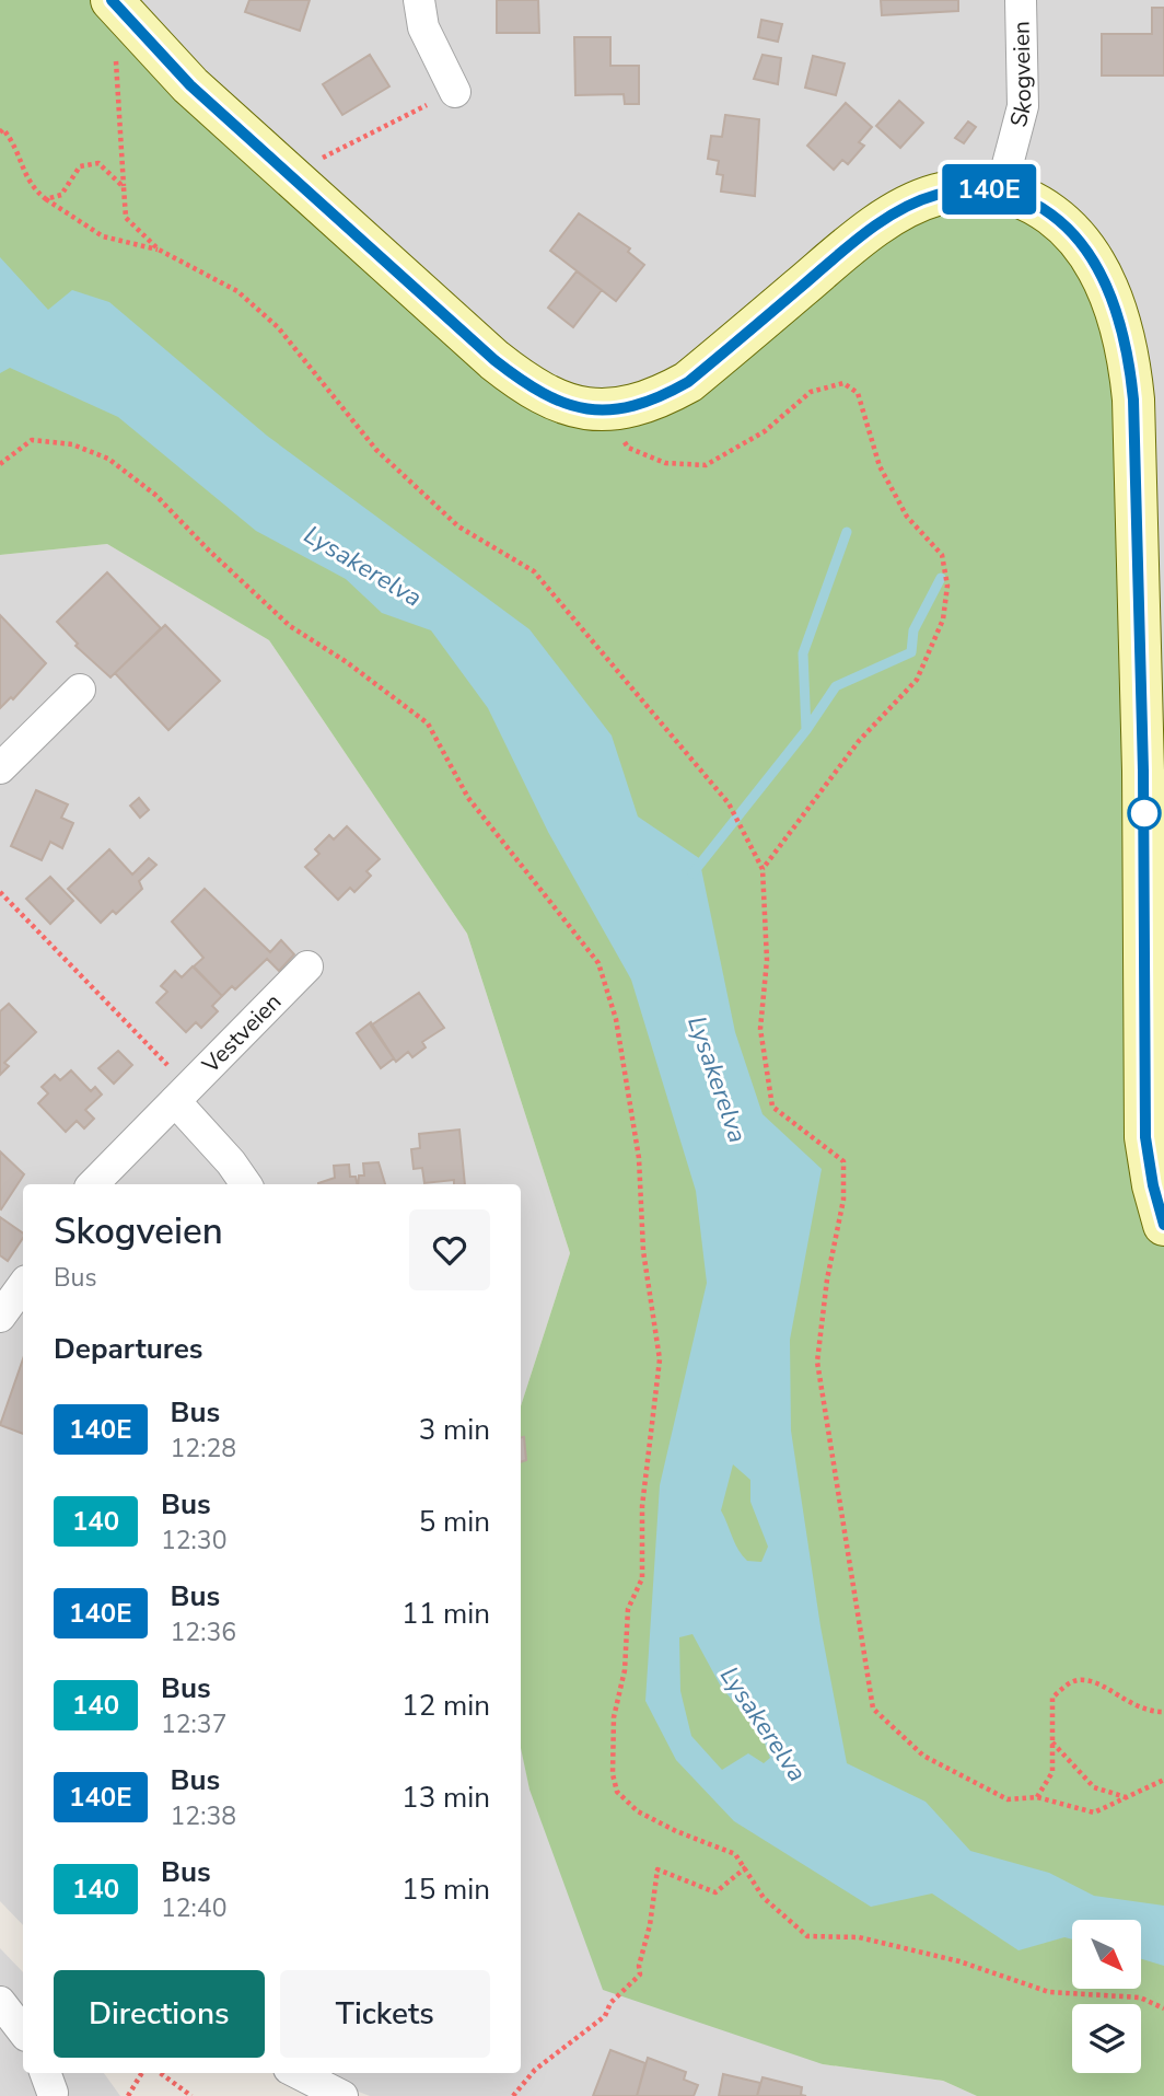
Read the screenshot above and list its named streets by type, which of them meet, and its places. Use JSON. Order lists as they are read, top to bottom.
{
  "streets": {
    "street": ["Skogveien", "Vestveien"]
  },
  "water": ["Lysakerelva"],
  "lines": ["bus line 140E"],
  "north": "bottom right",
  "page": {
    "on_map": "140E",
    "heading": [
      ["Skogveien", "Bus"],
      "Departures"
    ],
    "list": [
      {
        "mark": "140E",
        "name": "Bus",
        "note": "12:28",
        "value": "3 min"
      },
      {
        "mark": "140",
        "name": "Bus",
        "note": "12:30",
        "value": "5 min"
      },
      {
        "mark": "140E",
        "name": "Bus",
        "note": "12:36",
        "value": "11 min"
      },
      {
        "mark": "140",
        "name": "Bus",
        "note": "12:37",
        "value": "12 min"
      },
      {
        "mark": "140E",
        "name": "Bus",
        "note": "12:38",
        "value": "13 min"
      },
      {
        "mark": "140",
        "name": "Bus",
        "note": "12:40",
        "value": "15 min"
      }
    ],
    "buttons": ["Directions", "Tickets"]
  }
}
